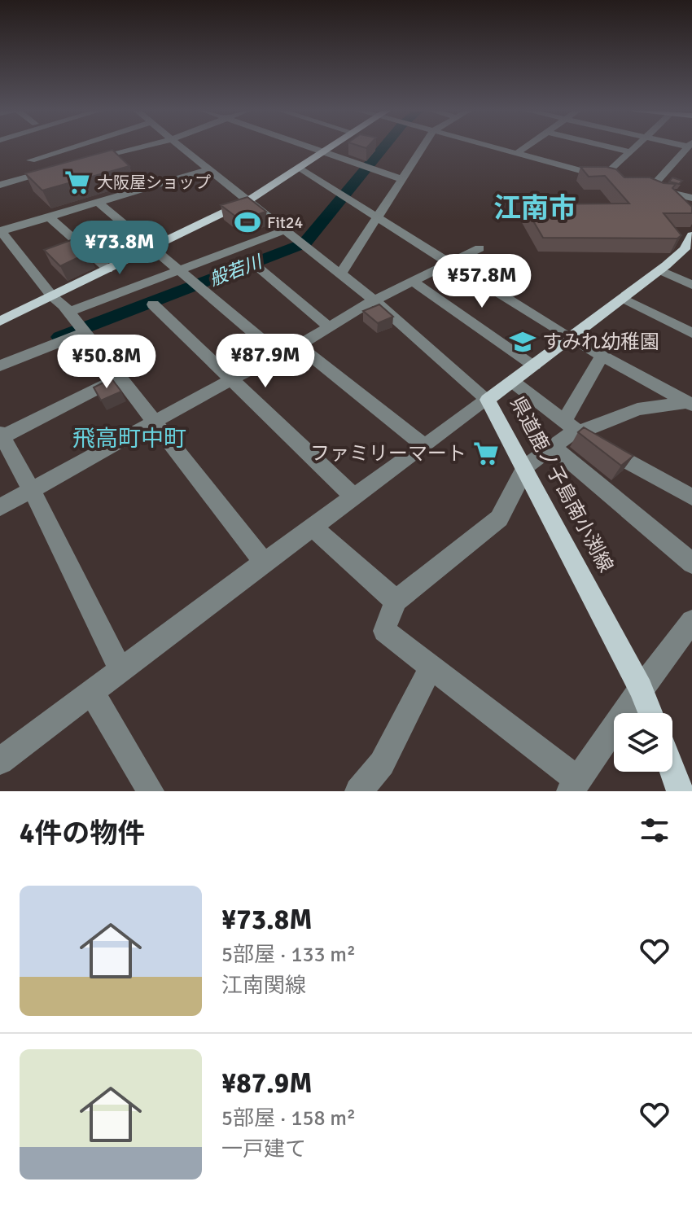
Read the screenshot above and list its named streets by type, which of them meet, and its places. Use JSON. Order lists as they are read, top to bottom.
{
  "streets": {
    "main road": ["県道鹿ノ子島南小渕線"]
  },
  "districts": ["江南市", "飛高町中町"],
  "water": ["般若川"],
  "places": {
    "supermarket": ["大阪屋ショップ", "ファミリーマート"],
    "sports": ["Fit24"],
    "school or university": ["すみれ幼稚園"]
  },
  "page": {
    "price": [
      "¥73.8M",
      "¥57.8M",
      "¥87.9M",
      "¥50.8M"
    ],
    "heading": "4件の物件",
    "list": [
      {
        "name": "¥73.8M",
        "note": "5部屋 · 133 m² · 江南関線"
      },
      {
        "name": "¥87.9M",
        "note": "5部屋 · 158 m² · 一戸建て"
      }
    ]
  }
}
